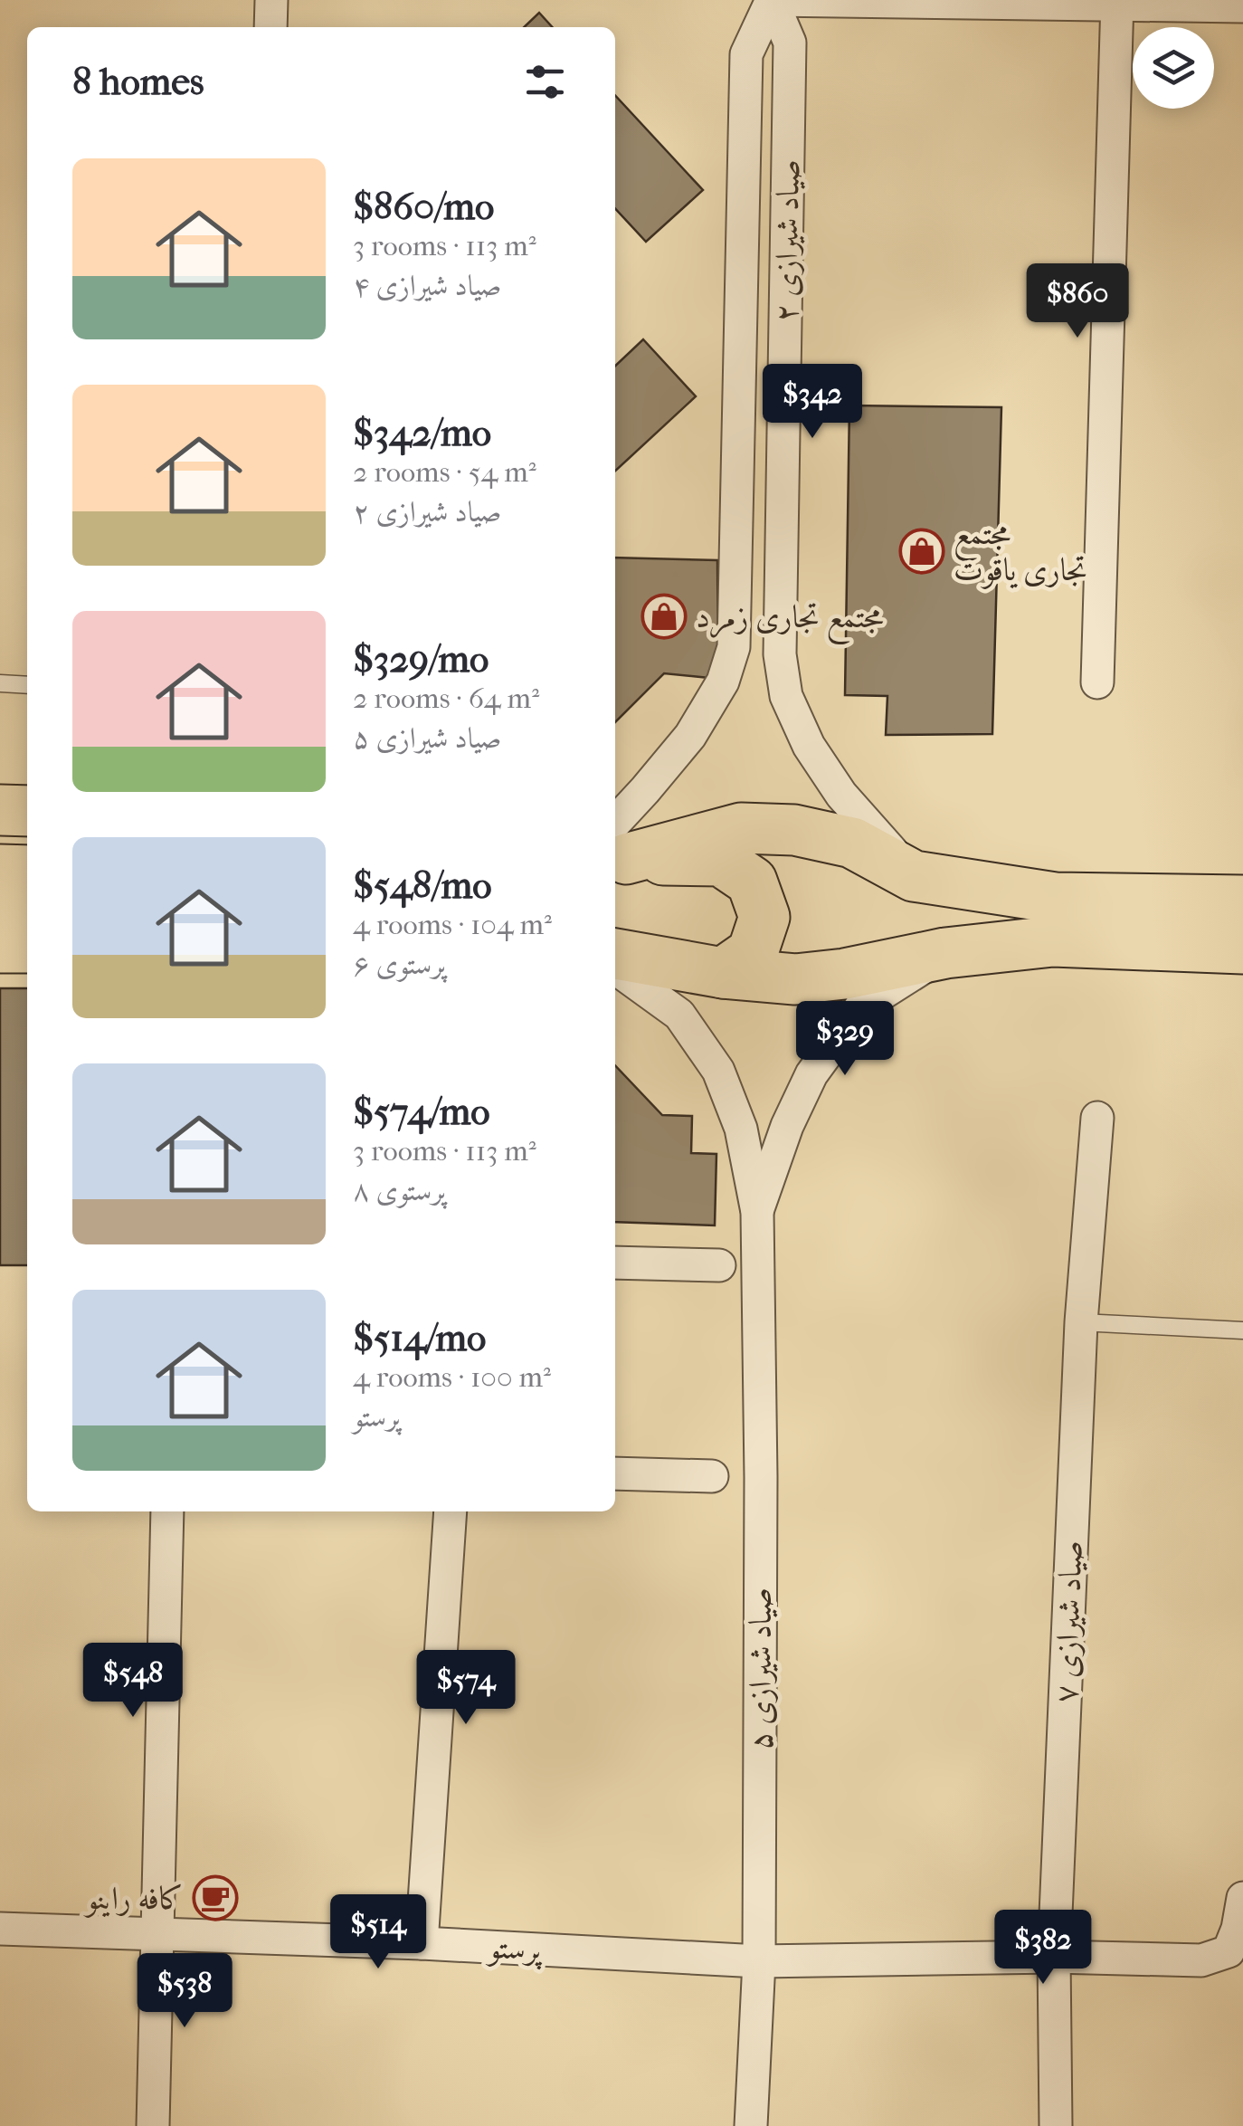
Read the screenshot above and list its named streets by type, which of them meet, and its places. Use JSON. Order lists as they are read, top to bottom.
{
  "streets": {
    "street": [
      "صیاد شیرازی ۲",
      "صیاد شیرازی ۷",
      "صیاد شیرازی ۵",
      "پرستو"
    ]
  },
  "crossings": [
    ["صیاد شیرازی ۷", "پرستو"],
    ["صیاد شیرازی ۵", "پرستو"]
  ],
  "places": {
    "shop": ["مجتمع تجاری یاقوت", "مجتمع تجاری زمرد"],
    "cafe": ["کافه راینو"]
  },
  "page": {
    "heading": "8 homes",
    "list": [
      {
        "name": "$860/mo",
        "note": "3 rooms · 113 m² · صیاد شیرازی ۴"
      },
      {
        "name": "$342/mo",
        "note": "2 rooms · 54 m² · صیاد شیرازی ۲"
      },
      {
        "name": "$329/mo",
        "note": "2 rooms · 64 m² · صیاد شیرازی ۵"
      },
      {
        "name": "$548/mo",
        "note": "4 rooms · 104 m² · پرستوی ۶"
      },
      {
        "name": "$574/mo",
        "note": "3 rooms · 113 m² · پرستوی ۸"
      },
      {
        "name": "$514/mo",
        "note": "4 rooms · 100 m² · پرستو"
      }
    ],
    "price": [
      "$860",
      "$342",
      "$329",
      "$548",
      "$574",
      "$514",
      "$382",
      "$538"
    ]
  }
}
